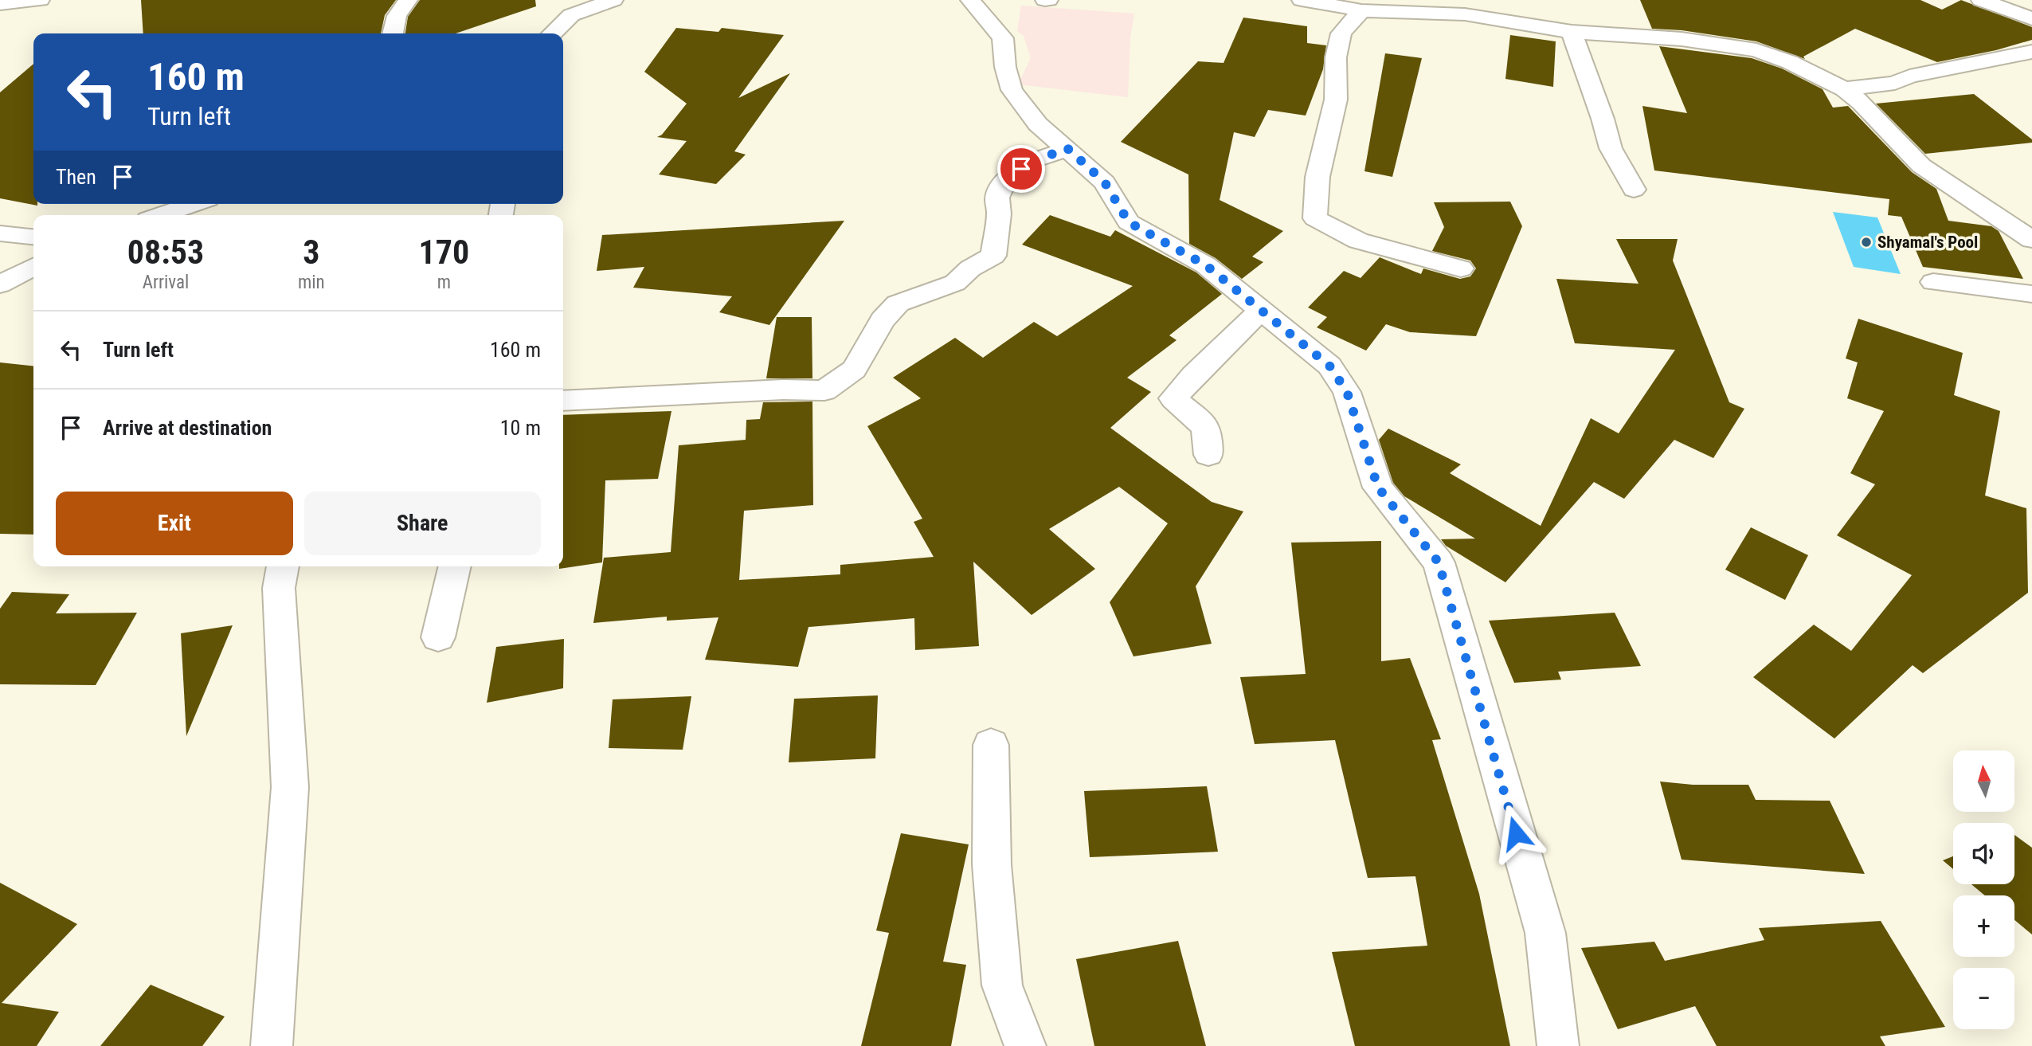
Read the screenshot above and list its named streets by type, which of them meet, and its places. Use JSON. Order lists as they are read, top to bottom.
{
  "places": ["Shyamal's Pool"],
  "north": "top",
  "page": {
    "turn": ["160 m", "Turn left"],
    "then": "Then",
    "eta": [
      "08:53",
      "Arrival",
      "3",
      "min",
      "170",
      "m"
    ],
    "list": [
      {
        "name": "Turn left",
        "value": "160 m"
      },
      {
        "name": "Arrive at destination",
        "value": "10 m"
      }
    ],
    "buttons": ["Exit", "Share"],
    "map_buttons": ["+", "−"]
  }
}
